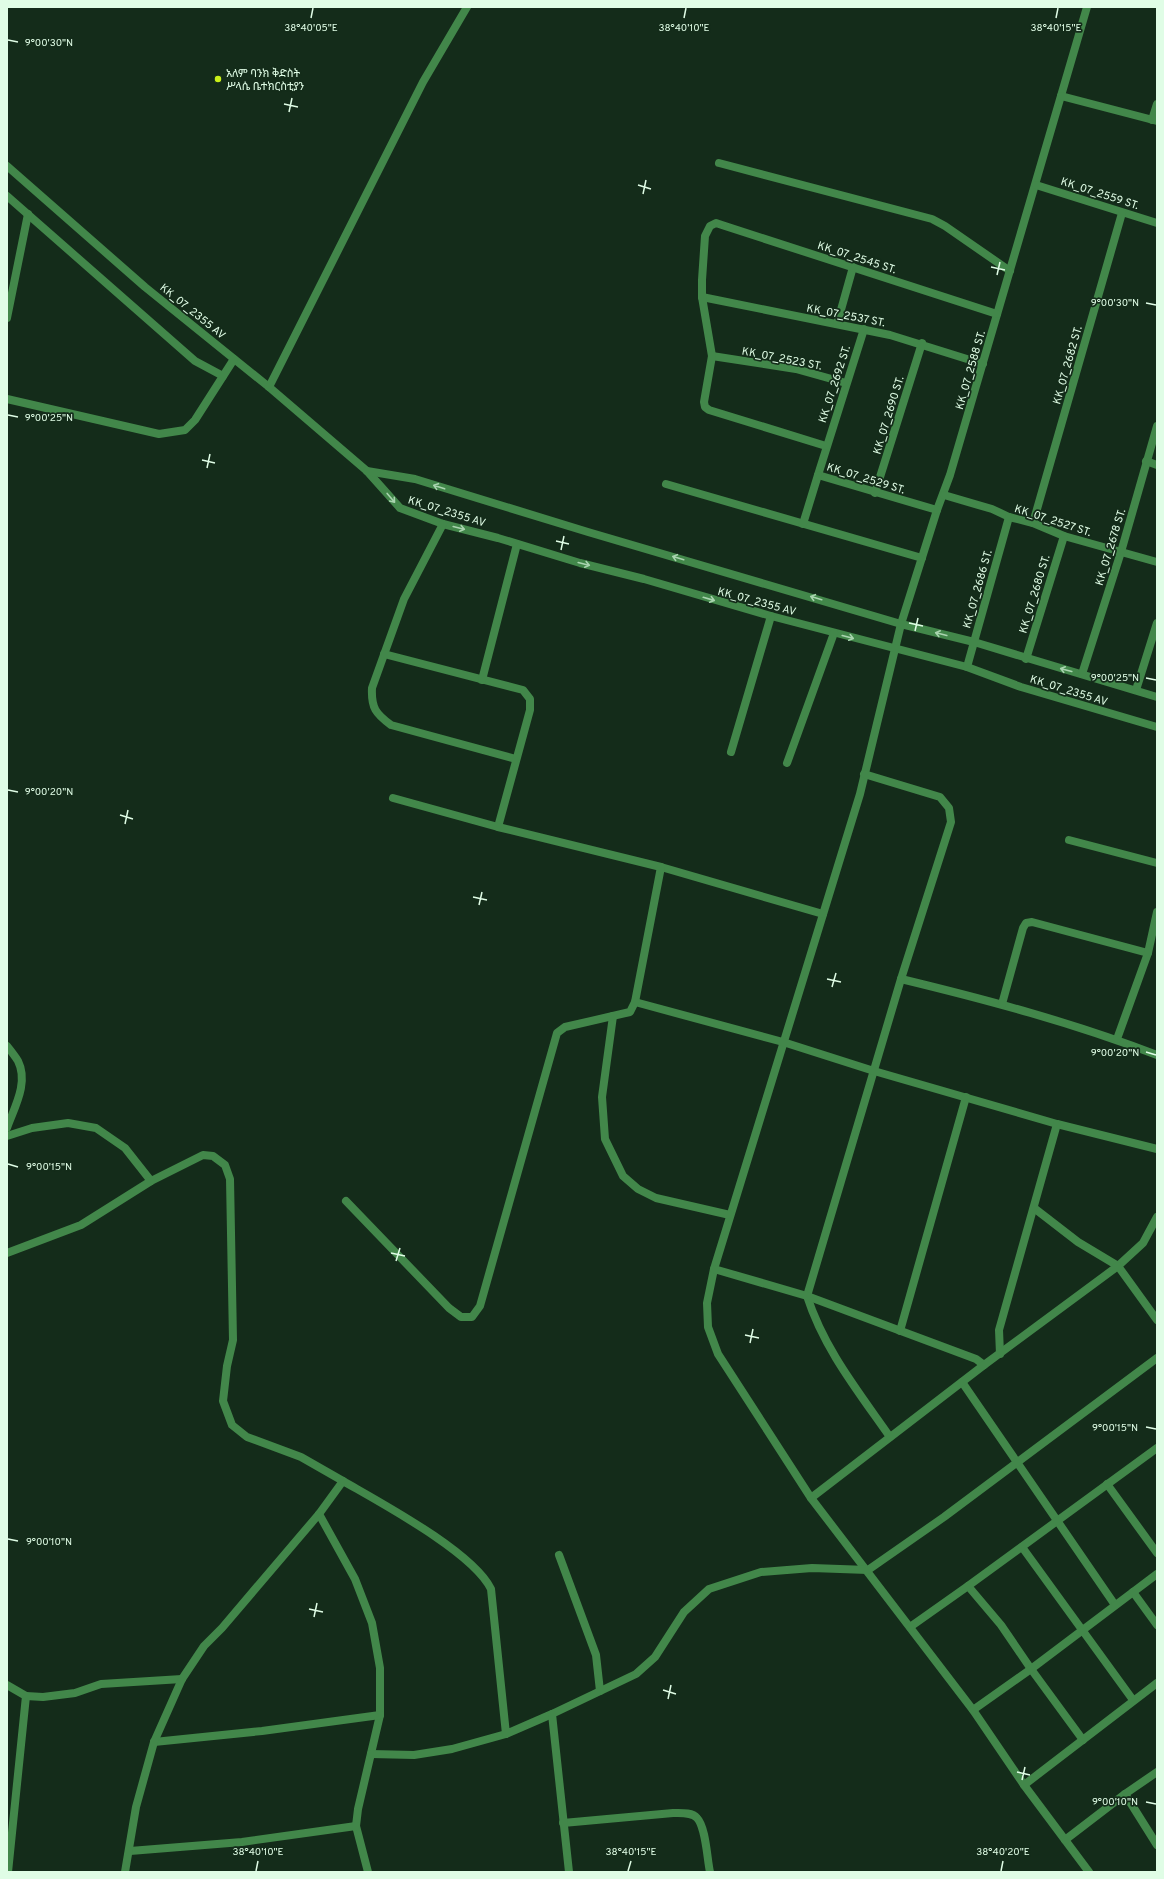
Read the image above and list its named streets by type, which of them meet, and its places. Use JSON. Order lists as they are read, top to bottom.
{
  "streets": {
    "street": [
      "KK_07_2559 ST.",
      "KK_07_2545 ST.",
      "KK_07_2355 AV",
      "KK_07_2537 ST.",
      "KK_07_2523 ST.",
      "KK_07_2682 ST.",
      "KK_07_2588 ST.",
      "KK_07_2692 ST.",
      "KK_07_2690 ST.",
      "KK_07_2529 ST.",
      "KK_07_2527 ST.",
      "KK_07_2678 ST.",
      "KK_07_2686 ST.",
      "KK_07_2680 ST."
    ]
  },
  "crossings": [
    ["KK_07_2559 ST.", "KK_07_2682 ST."],
    ["KK_07_2559 ST.", "KK_07_2588 ST."],
    ["KK_07_2545 ST.", "KK_07_2537 ST."],
    ["KK_07_2545 ST.", "KK_07_2588 ST."],
    ["KK_07_2355 AV", "KK_07_2588 ST."],
    ["KK_07_2355 AV", "KK_07_2678 ST."],
    ["KK_07_2355 AV", "KK_07_2686 ST."],
    ["KK_07_2355 AV", "KK_07_2680 ST."],
    ["KK_07_2537 ST.", "KK_07_2588 ST."],
    ["KK_07_2537 ST.", "KK_07_2692 ST."],
    ["KK_07_2537 ST.", "KK_07_2690 ST."],
    ["KK_07_2523 ST.", "KK_07_2692 ST."],
    ["KK_07_2682 ST.", "KK_07_2527 ST."],
    ["KK_07_2588 ST.", "KK_07_2529 ST."],
    ["KK_07_2588 ST.", "KK_07_2527 ST."],
    ["KK_07_2692 ST.", "KK_07_2529 ST."],
    ["KK_07_2690 ST.", "KK_07_2529 ST."],
    ["KK_07_2527 ST.", "KK_07_2678 ST."],
    ["KK_07_2527 ST.", "KK_07_2686 ST."],
    ["KK_07_2527 ST.", "KK_07_2680 ST."]
  ],
  "places": ["አለም ባንክ ቅድስት ሥላሴ ቤተክርስቲያን"],
  "coordinates": [
    "38°40'10\"E",
    "38°40'15\"E",
    "38°40'05\"E",
    "9°00'30\"N",
    "9°00'25\"N",
    "9°00'20\"N",
    "9°00'15\"N",
    "9°00'10\"N",
    "38°40'20\"E"
  ]
}
